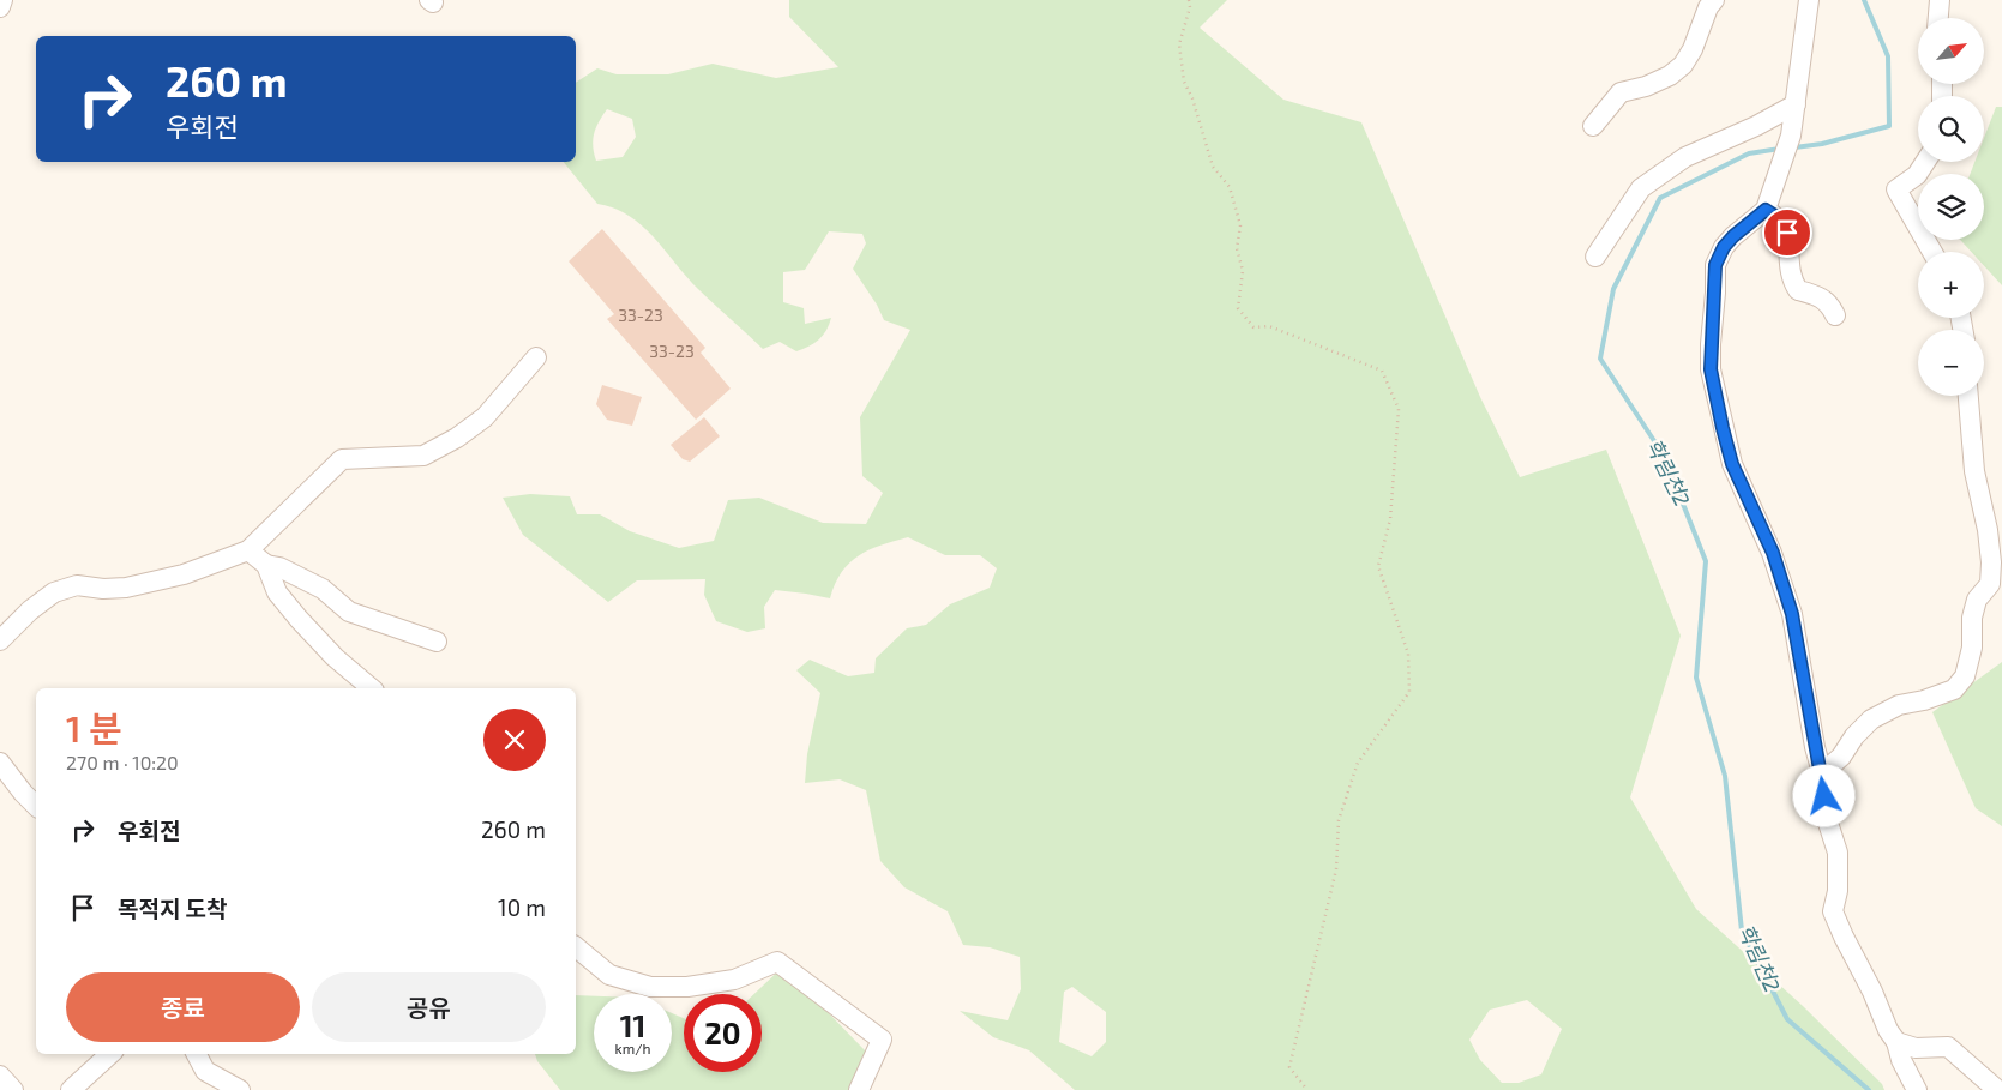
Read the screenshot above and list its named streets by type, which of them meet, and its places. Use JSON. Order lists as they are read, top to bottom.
{
  "water": ["학림천2"],
  "house_numbers": ["33-23", "33-23"],
  "north": "top right",
  "page": {
    "map_buttons": ["+", "−"],
    "turn": ["260 m", "우회전"],
    "heading": ["1 분", "270 m · 10:20"],
    "list": [
      {
        "name": "우회전",
        "value": "260 m"
      },
      {
        "name": "목적지 도착",
        "value": "10 m"
      }
    ],
    "buttons": ["종료", "공유"],
    "speed": "11 km/h",
    "limit": "20"
  }
}
